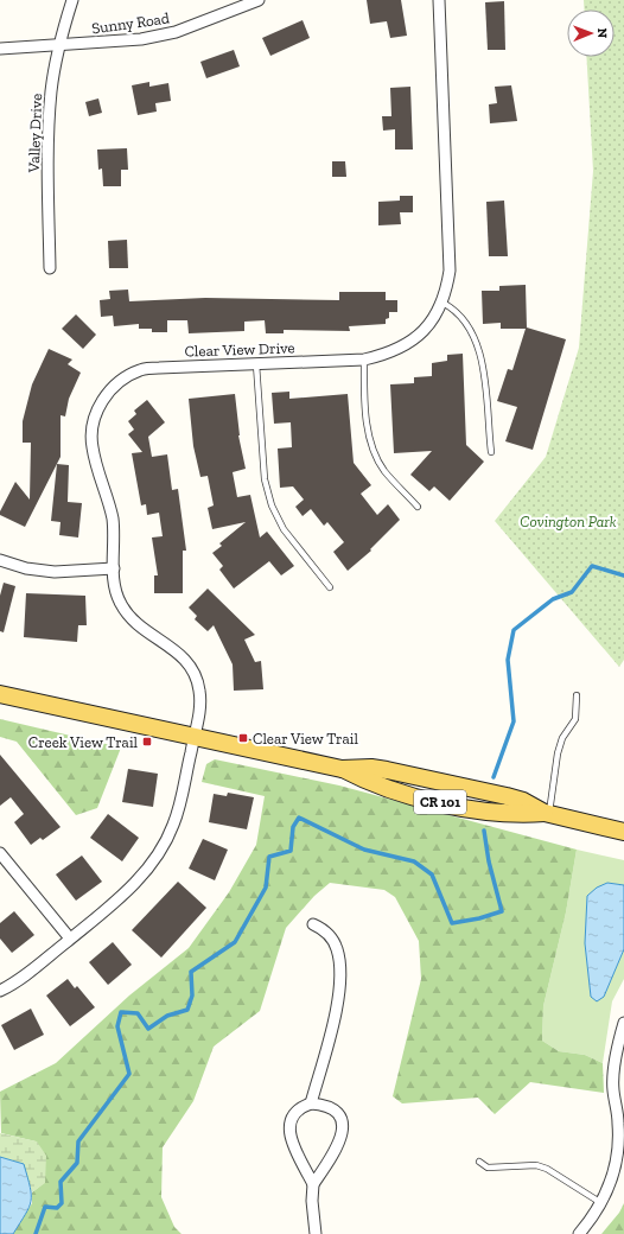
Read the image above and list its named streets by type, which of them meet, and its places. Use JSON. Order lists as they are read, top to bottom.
{
  "streets": {
    "main road": ["CR 101"],
    "street": ["Sunny Road", "Valley Drive", "Clear View Drive"]
  },
  "crossings": [
    ["Sunny Road", "Valley Drive"],
    ["Clear View Drive", "CR 101"]
  ],
  "parks": ["Covington Park"],
  "places": {
    "transit": ["Clear View Trail", "Creek View Trail"]
  },
  "north": "right"
}
